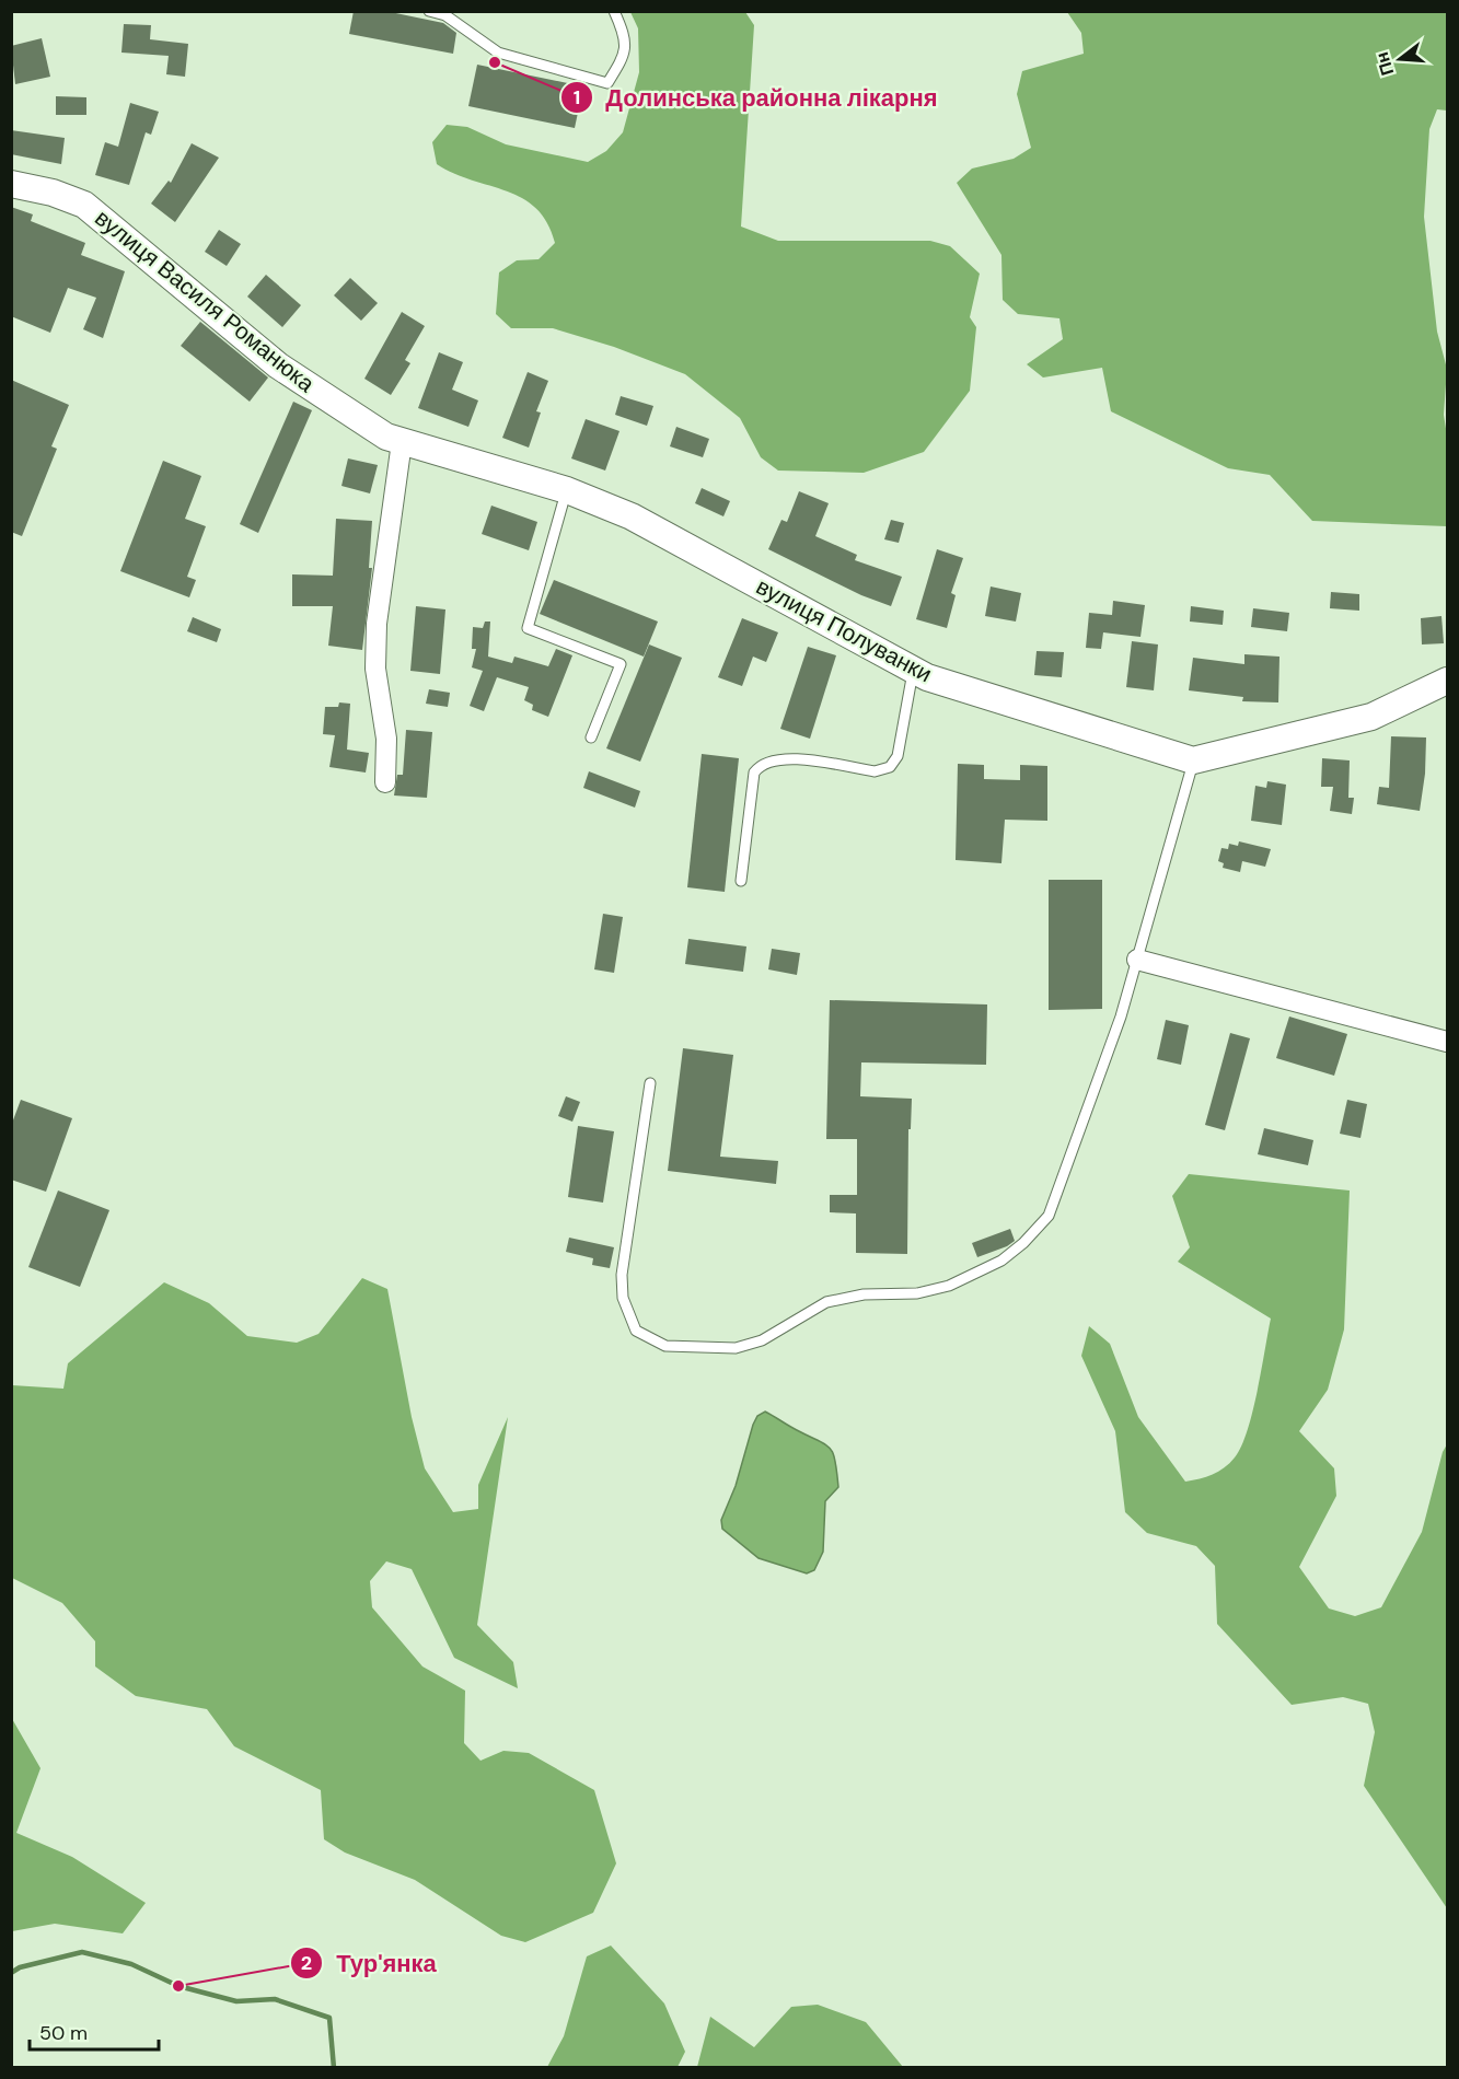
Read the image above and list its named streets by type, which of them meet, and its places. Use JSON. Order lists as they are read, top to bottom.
{
  "streets": {
    "street": ["вулиця Василя Романюка", "вулиця Полуванки"]
  },
  "crossings": [
    ["вулиця Василя Романюка", "вулиця Полуванки"]
  ],
  "places": ["Долинська районна лікарня", "Тур'янка"],
  "scale_bar": "50 m",
  "north": "left"
}
